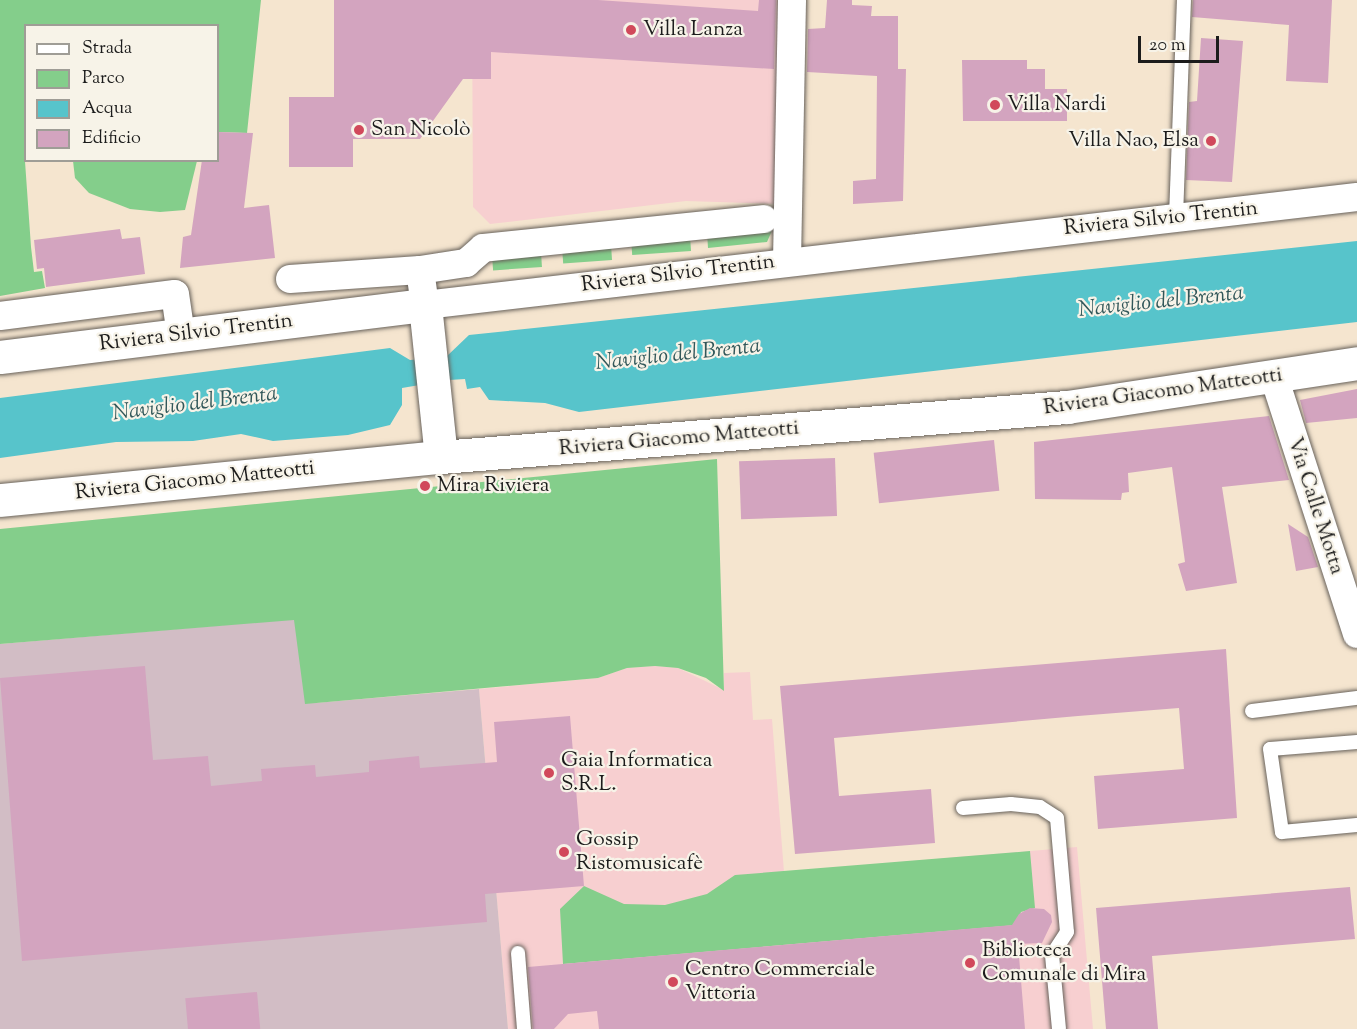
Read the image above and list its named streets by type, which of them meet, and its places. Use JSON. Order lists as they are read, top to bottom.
{
  "streets": {
    "street": ["Riviera Silvio Trentin", "Riviera Giacomo Matteotti", "Via Calle Motta"]
  },
  "crossings": [
    ["Riviera Giacomo Matteotti", "Via Calle Motta"]
  ],
  "water": ["Naviglio del Brenta"],
  "places": [
    "Villa Lanza",
    "Villa Nardi",
    "San Nicolò",
    "Villa Nao, Elsa",
    "Mira Riviera",
    "Gaia Informatica S.R.L.",
    "Gossip Ristomusicafè",
    "Biblioteca Comunale di Mira",
    "Centro Commerciale Vittoria"
  ],
  "legend": [
    "Strada",
    "Parco",
    "Acqua",
    "Edificio"
  ],
  "scale_bar": "20 m"
}
